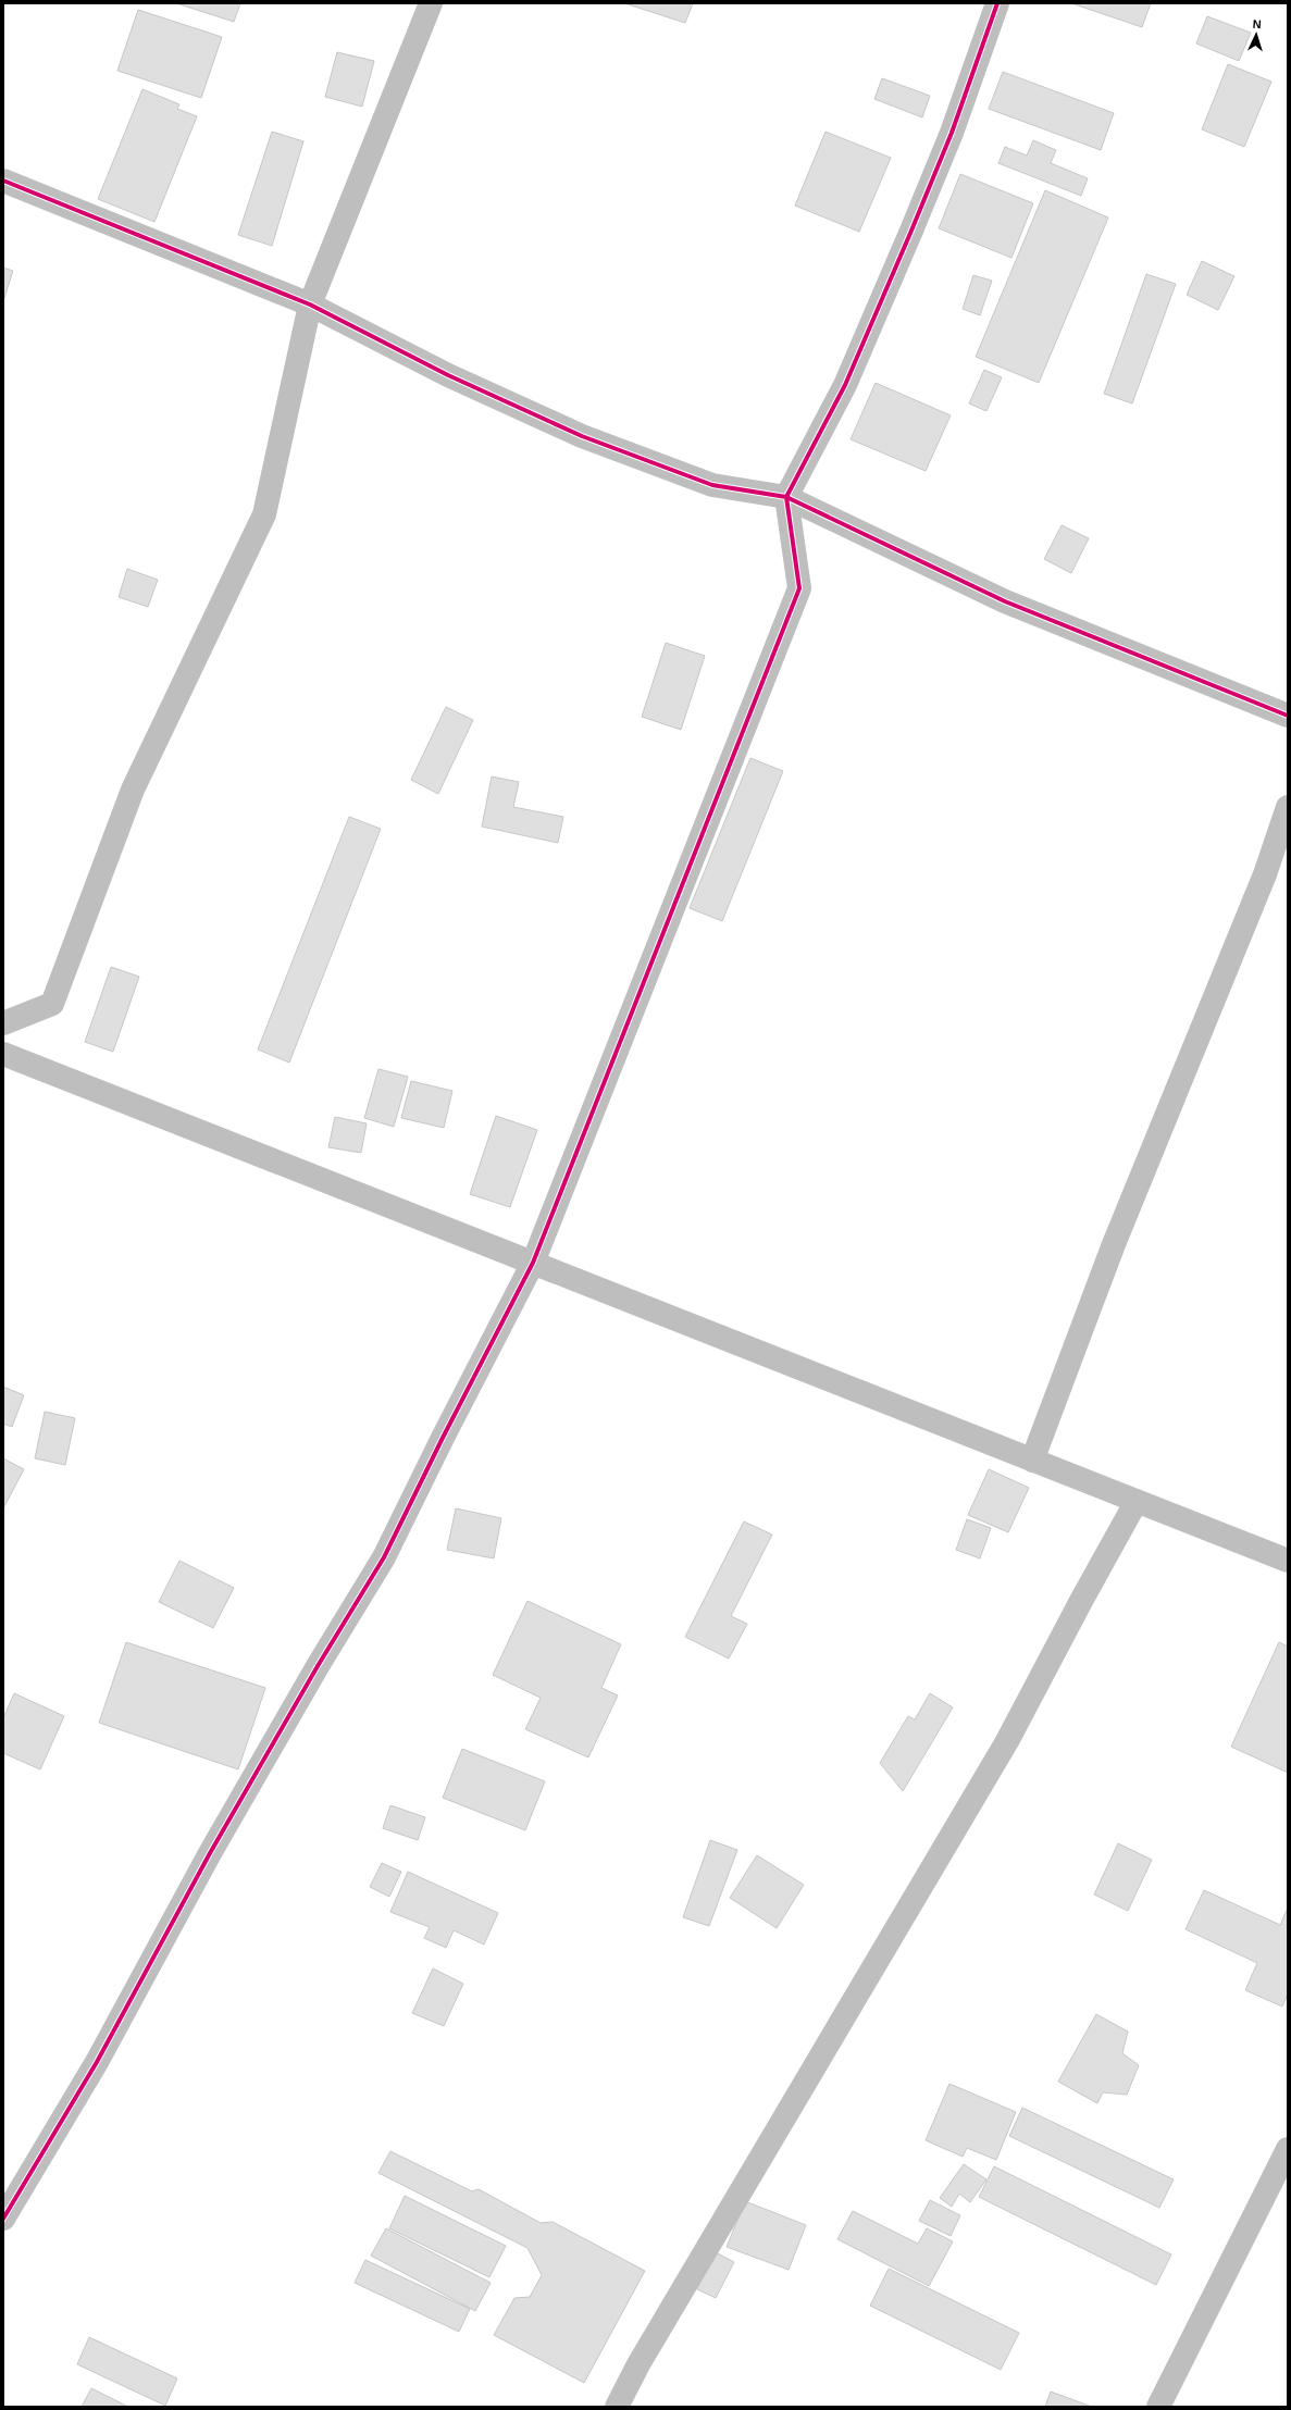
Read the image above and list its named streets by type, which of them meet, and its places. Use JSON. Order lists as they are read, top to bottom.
{
  "north": "top"
}
